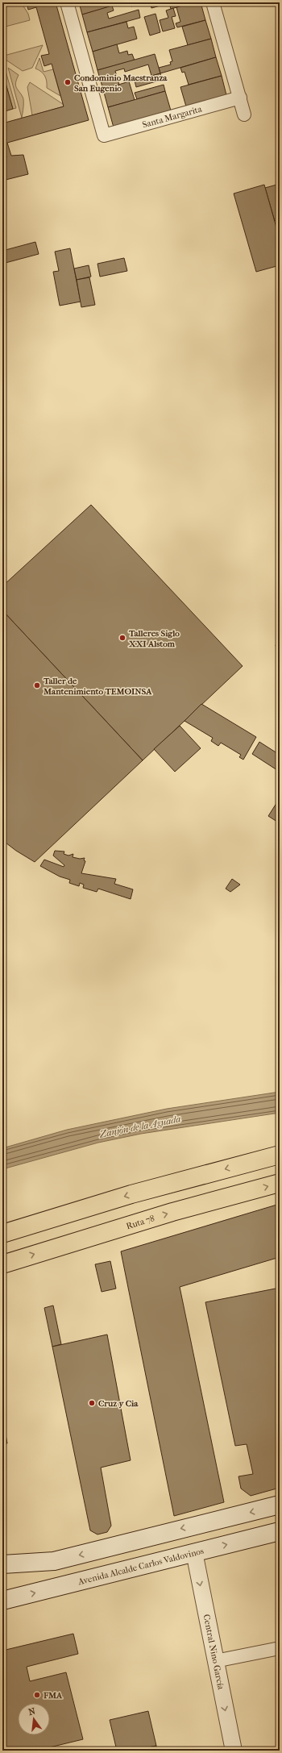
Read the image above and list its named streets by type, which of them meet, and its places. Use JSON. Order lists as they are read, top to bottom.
{
  "streets": {
    "highway": ["Ruta 78"],
    "main road": ["Avenida Alcalde Carlos Valdovinos"],
    "street": ["Santa Margarita", "Central Nino García"]
  },
  "crossings": [
    ["Avenida Alcalde Carlos Valdovinos", "Central Nino García"]
  ],
  "one_way": ["Central Nino García"],
  "water": ["Zanjón de la Aguada"],
  "places": [
    "Condominio Maestranza San Eugenio",
    "Talleres Siglo XXI Alstom",
    "Taller de Mantenimiento TEMOINSA",
    "Cruz y Cia",
    "FMA"
  ],
  "north": "top"
}
